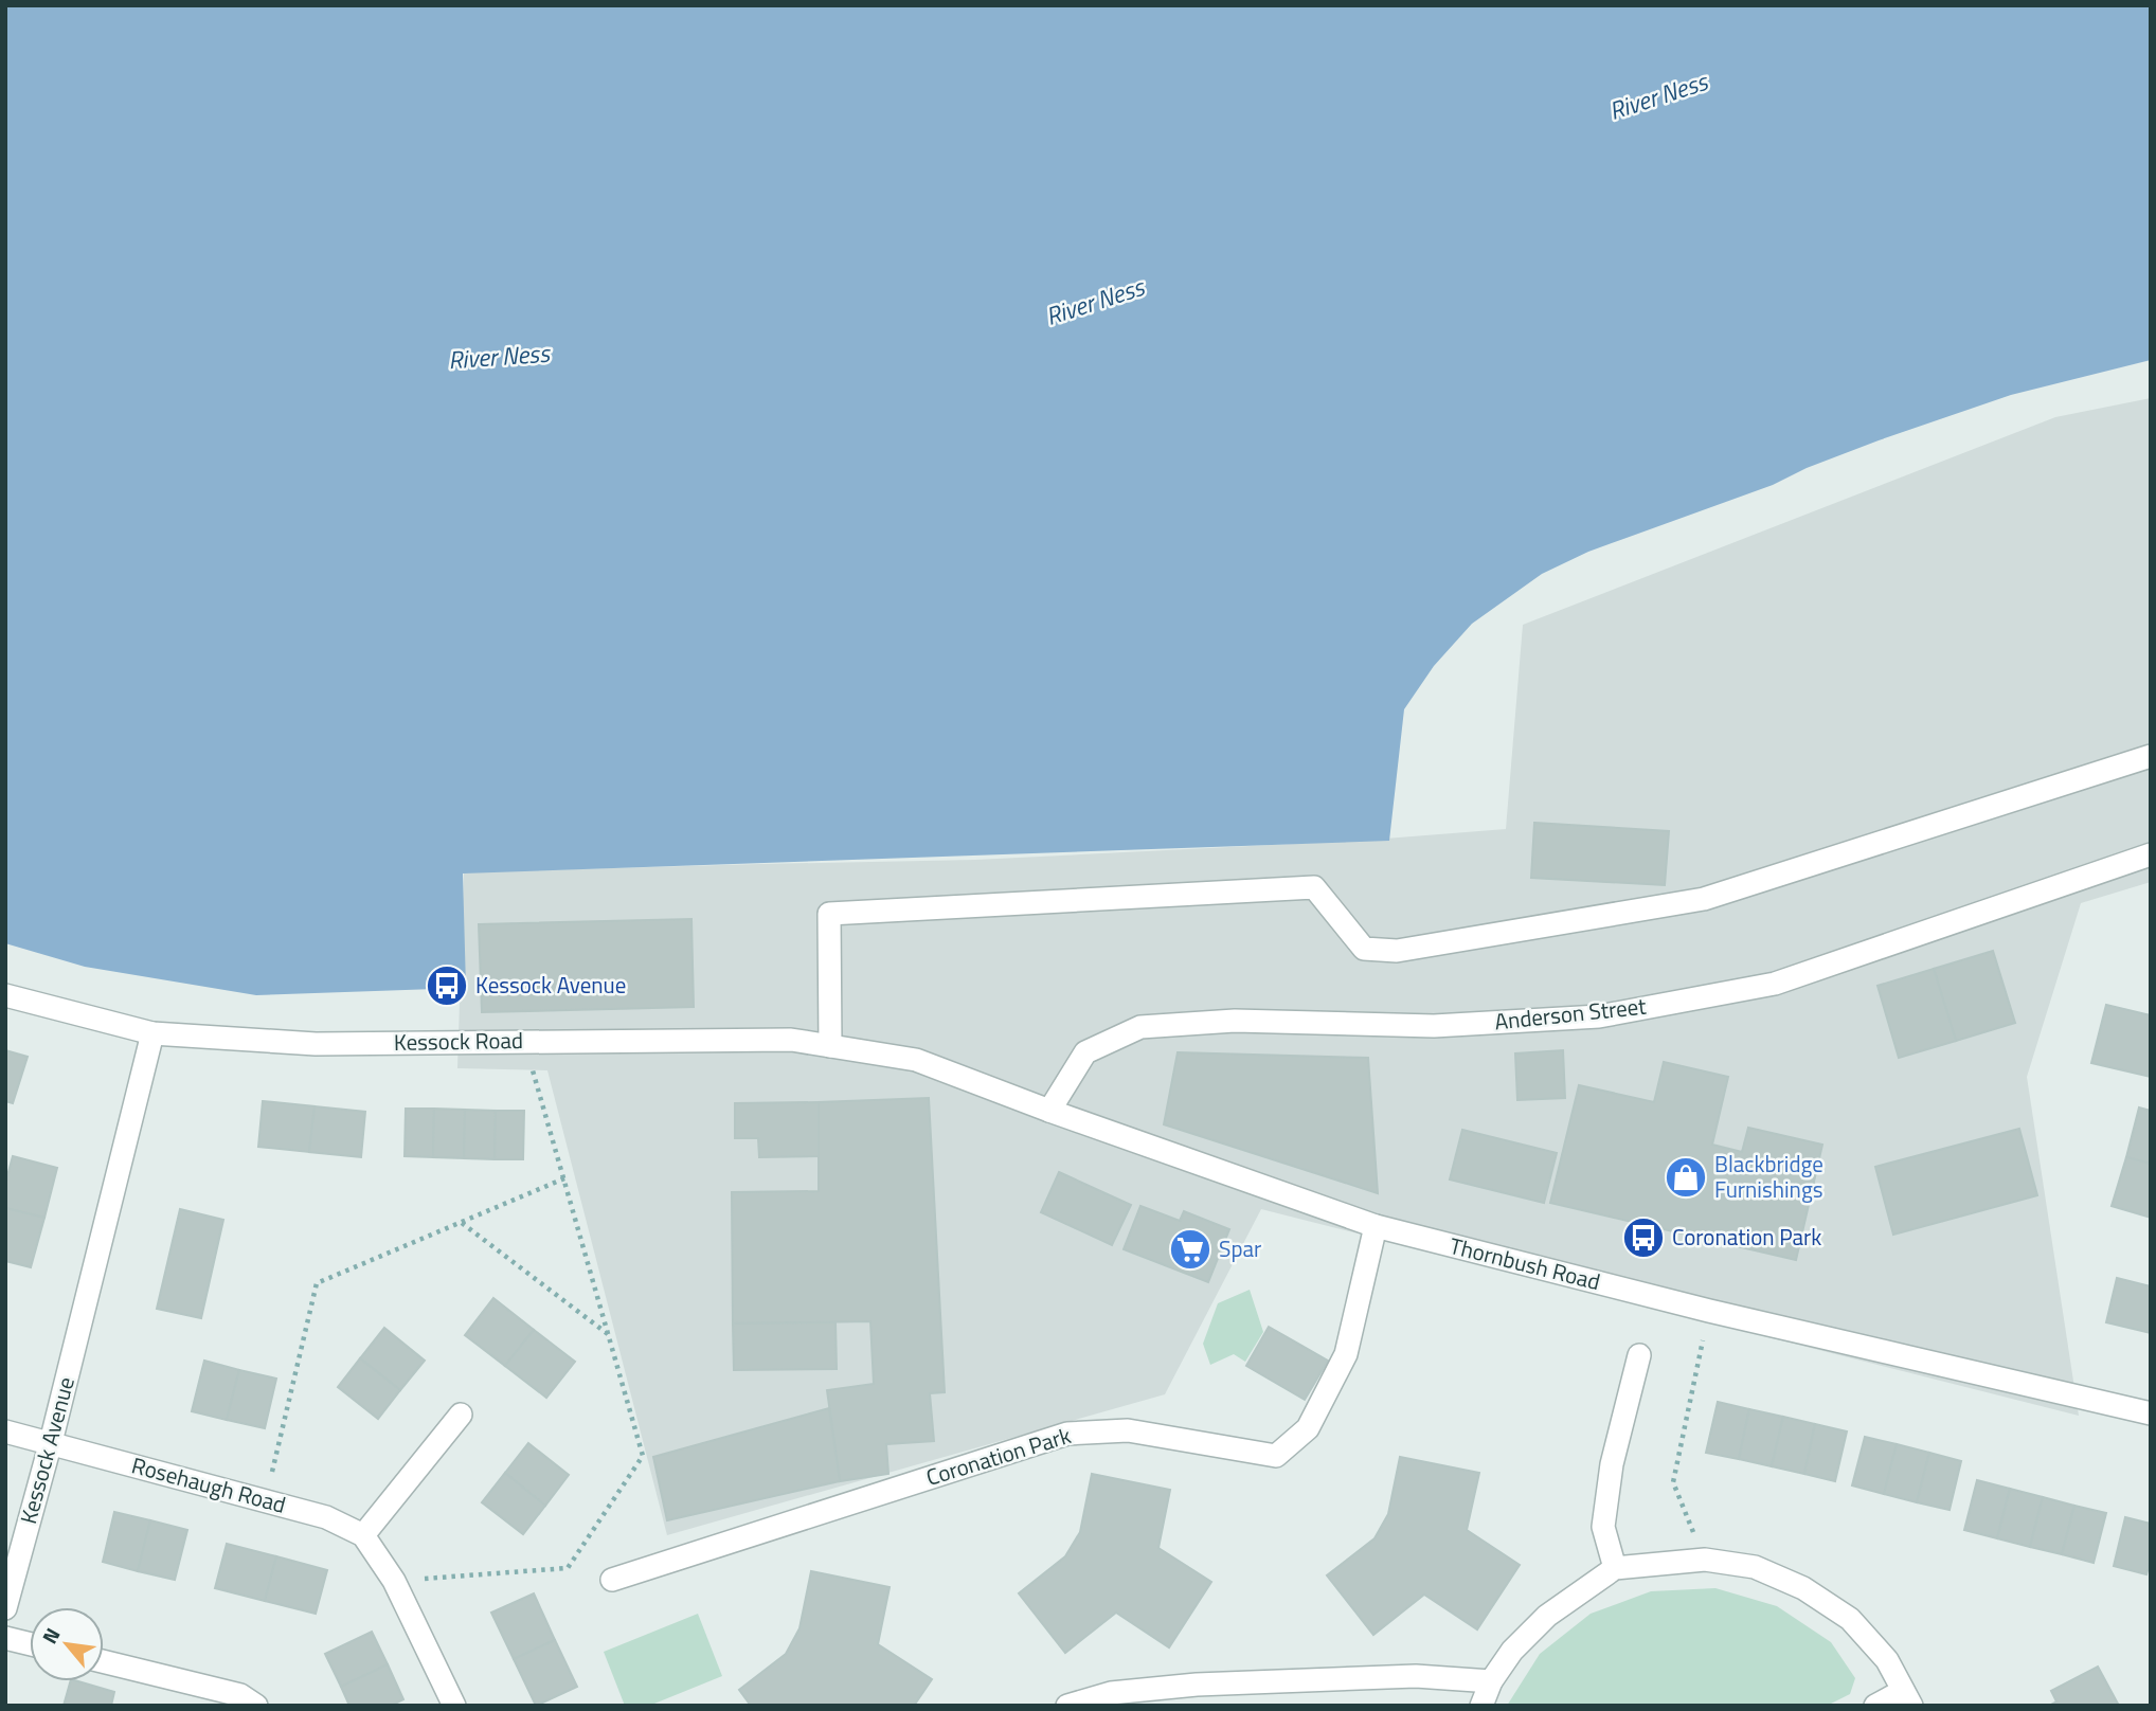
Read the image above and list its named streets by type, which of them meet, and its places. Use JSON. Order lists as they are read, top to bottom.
{
  "streets": {
    "street": [
      "Anderson Street",
      "Kessock Road",
      "Thornbush Road",
      "Kessock Avenue",
      "Coronation Park",
      "Rosehaugh Road"
    ]
  },
  "crossings": [
    ["Anderson Street", "Thornbush Road"],
    ["Kessock Road", "Thornbush Road"],
    ["Kessock Road", "Kessock Avenue"],
    ["Thornbush Road", "Coronation Park"],
    ["Kessock Avenue", "Rosehaugh Road"]
  ],
  "water": ["River Ness"],
  "places": {
    "bus stop": ["Kessock Avenue", "Coronation Park"],
    "shop": ["Blackbridge Furnishings"],
    "supermarket": ["Spar"]
  },
  "north": "top left"
}
